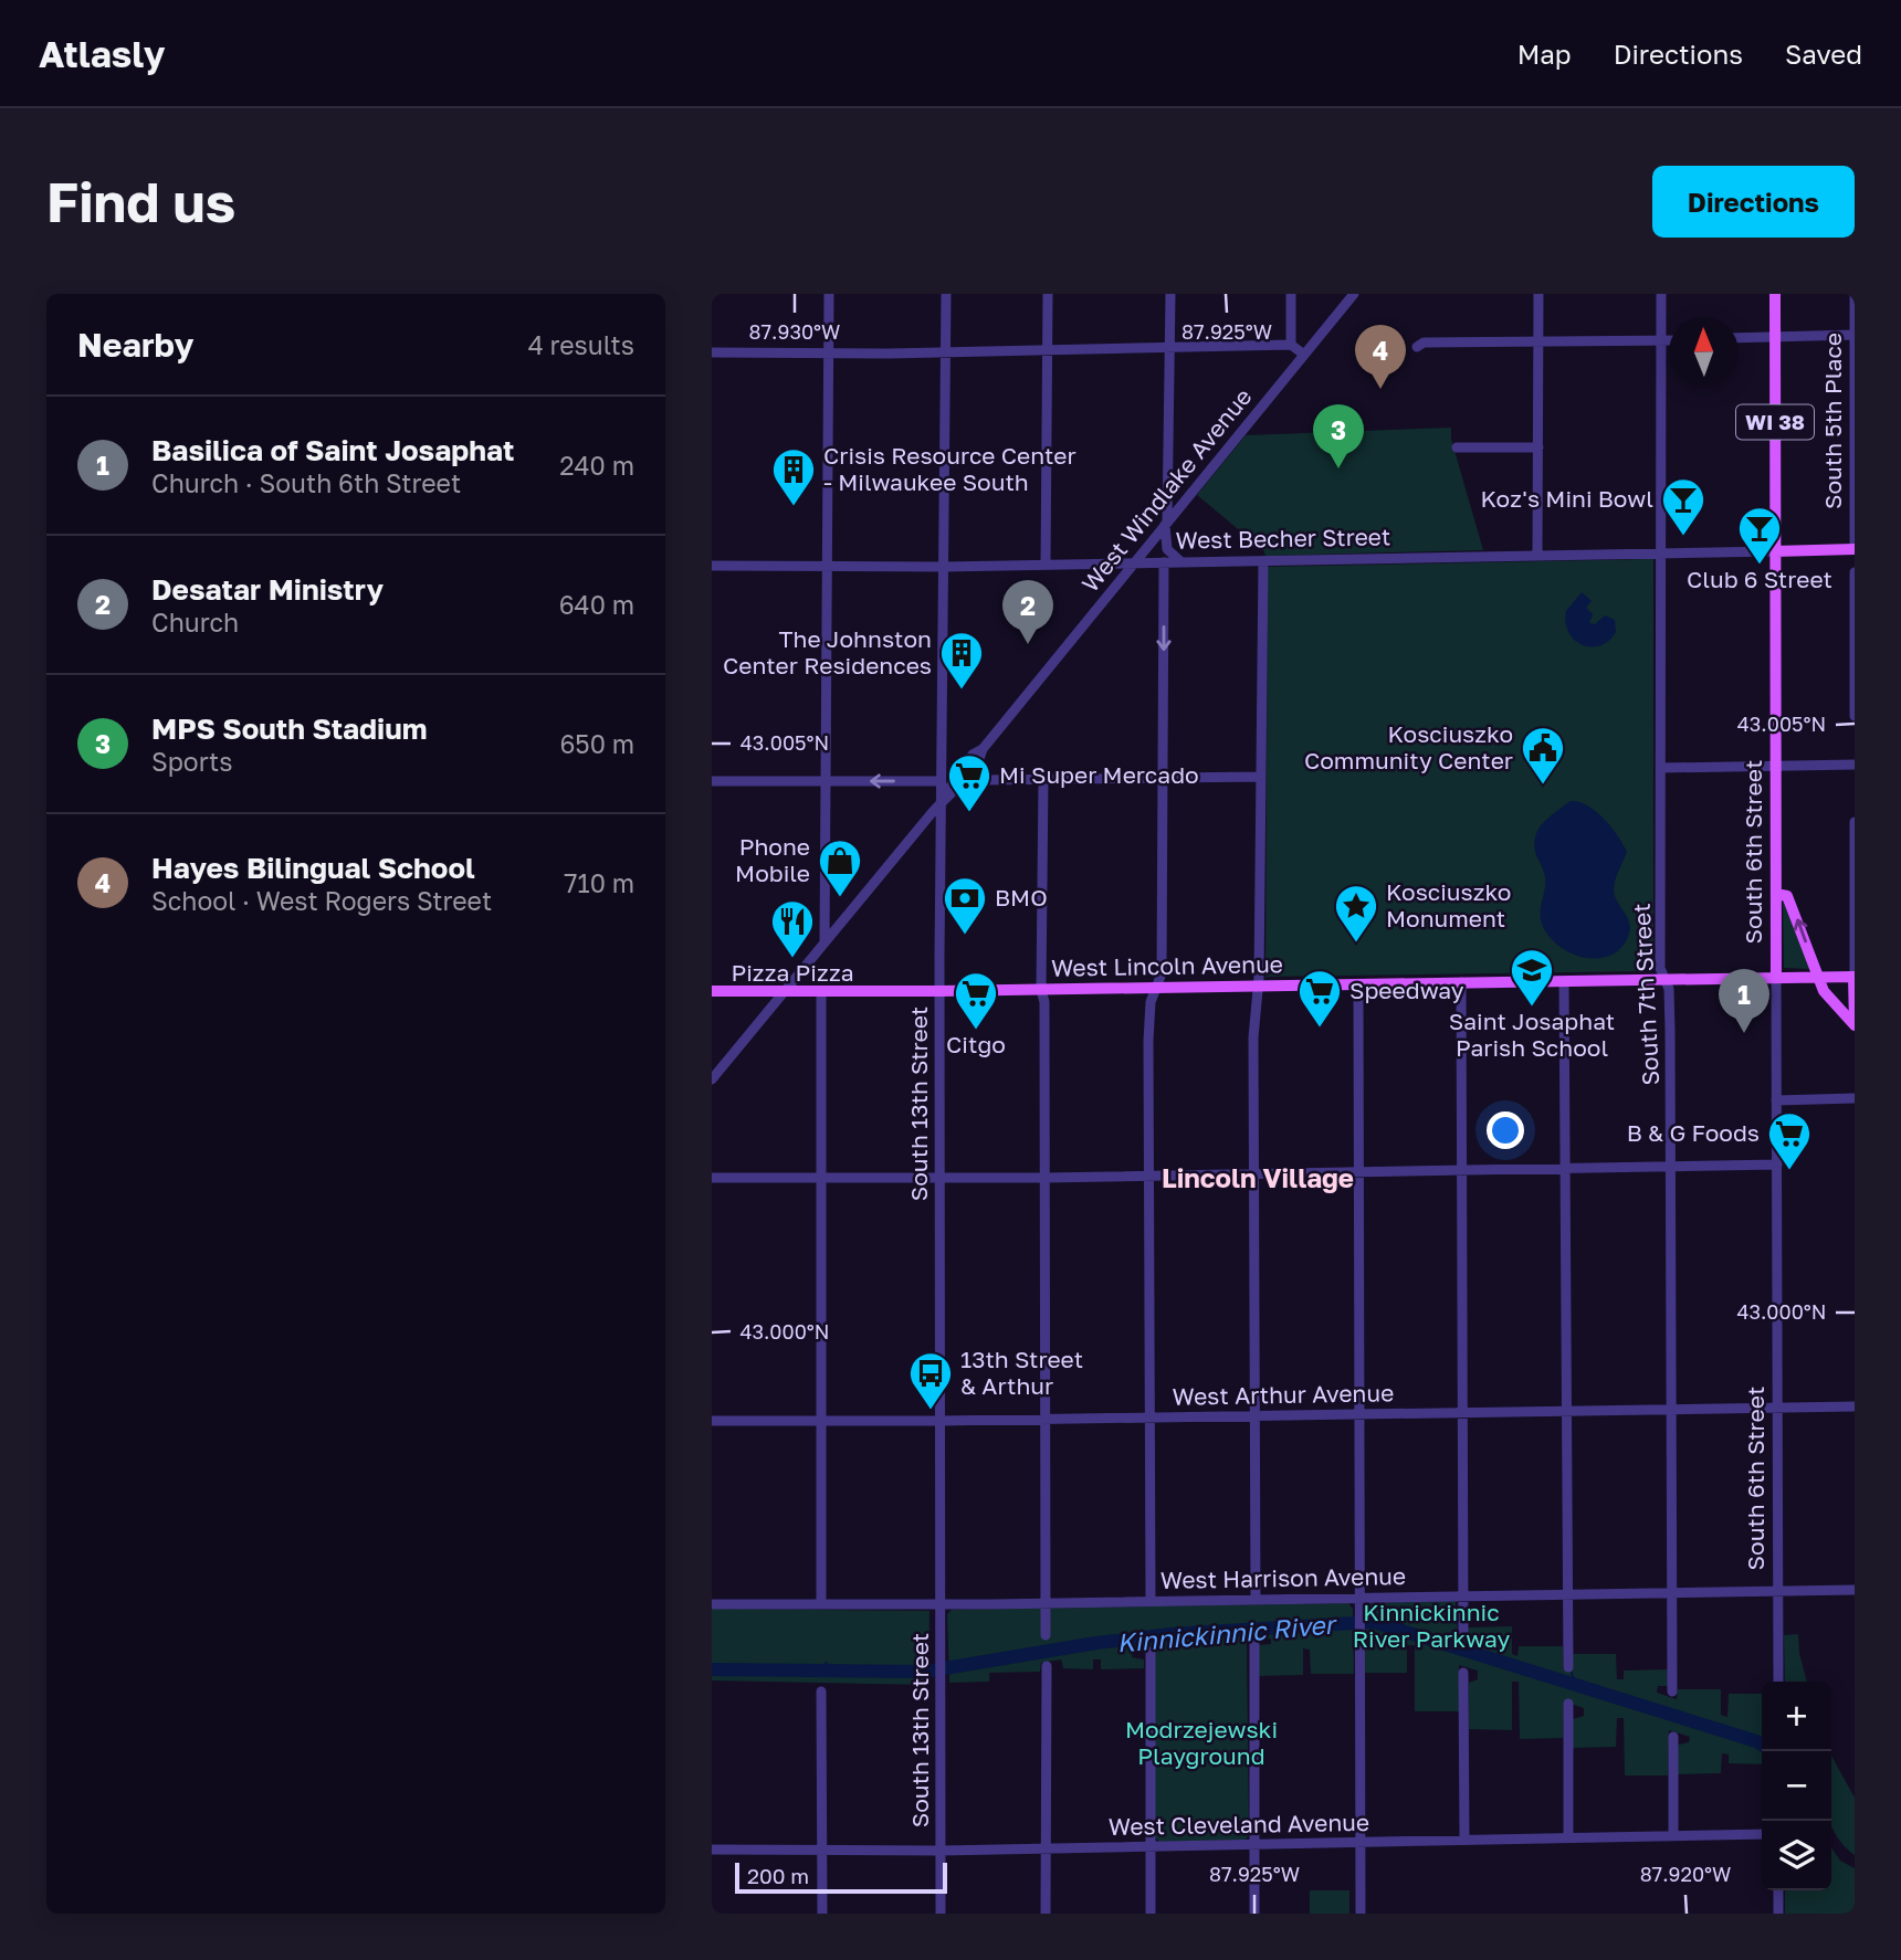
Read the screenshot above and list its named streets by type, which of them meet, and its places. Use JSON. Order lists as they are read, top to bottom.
{
  "streets": {
    "main road": [
      "WI 38",
      "West Becher Street",
      "South 6th Street",
      "West Lincoln Avenue"
    ],
    "street": [
      "South 5th Place",
      "West Windlake Avenue",
      "South 7th Street",
      "South 13th Street",
      "West Arthur Avenue",
      "West Harrison Avenue",
      "West Cleveland Avenue"
    ]
  },
  "crossings": [
    ["South 5th Place", "West Becher Street"],
    ["West Windlake Avenue", "West Becher Street"],
    ["West Windlake Avenue", "West Lincoln Avenue"],
    ["West Windlake Avenue", "South 13th Street"],
    ["West Becher Street", "South 6th Street"],
    ["West Becher Street", "South 7th Street"],
    ["West Becher Street", "South 13th Street"],
    ["South 6th Street", "West Lincoln Avenue"],
    ["South 6th Street", "West Arthur Avenue"],
    ["South 6th Street", "West Harrison Avenue"],
    ["West Lincoln Avenue", "South 7th Street"],
    ["West Lincoln Avenue", "South 13th Street"],
    ["South 7th Street", "West Arthur Avenue"],
    ["South 7th Street", "West Harrison Avenue"],
    ["South 13th Street", "West Arthur Avenue"],
    ["South 13th Street", "West Harrison Avenue"],
    ["South 13th Street", "West Cleveland Avenue"]
  ],
  "districts": ["Lincoln Village"],
  "water": ["Kinnickinnic River"],
  "parks": ["Kinnickinnic River Parkway", "Modrzejewski Playground"],
  "places": {
    "building": ["Crisis Resource Center - Milwaukee South", "The Johnston Center Residences"],
    "bar": ["Koz's Mini Bowl", "Club 6 Street"],
    "public building": ["Kosciuszko Community Center"],
    "supermarket": [
      "Mi Super Mercado",
      "Speedway",
      "Citgo",
      "B & G Foods"
    ],
    "shop": ["Phone Mobile"],
    "bank": ["BMO"],
    "place": ["Kosciuszko Monument"],
    "restaurant": ["Pizza Pizza"],
    "school or university": ["Saint Josaphat Parish School"],
    "bus stop": ["13th Street & Arthur"]
  },
  "scale_bar": "200 m",
  "north": "top",
  "page": {
    "header": "Atlasly",
    "nav": ["Map", "Directions", "Saved"],
    "buttons": "Directions",
    "title": "Find us",
    "heading": ["Nearby", "4 results"],
    "pins": [
      "4",
      "3",
      "2",
      "1"
    ],
    "list": [
      {
        "mark": "1",
        "name": "Basilica of Saint Josaphat",
        "note": "Church · South 6th Street",
        "value": "240 m"
      },
      {
        "mark": "2",
        "name": "Desatar Ministry",
        "note": "Church",
        "value": "640 m"
      },
      {
        "mark": "3",
        "name": "MPS South Stadium",
        "note": "Sports",
        "value": "650 m"
      },
      {
        "mark": "4",
        "name": "Hayes Bilingual School",
        "note": "School · West Rogers Street",
        "value": "710 m"
      }
    ],
    "map_buttons": ["+", "−"],
    "scale": "200 m"
  },
  "coordinates": [
    "87.930°W",
    "87.925°W",
    "43.005°N",
    "43.000°N",
    "87.920°W"
  ]
}
